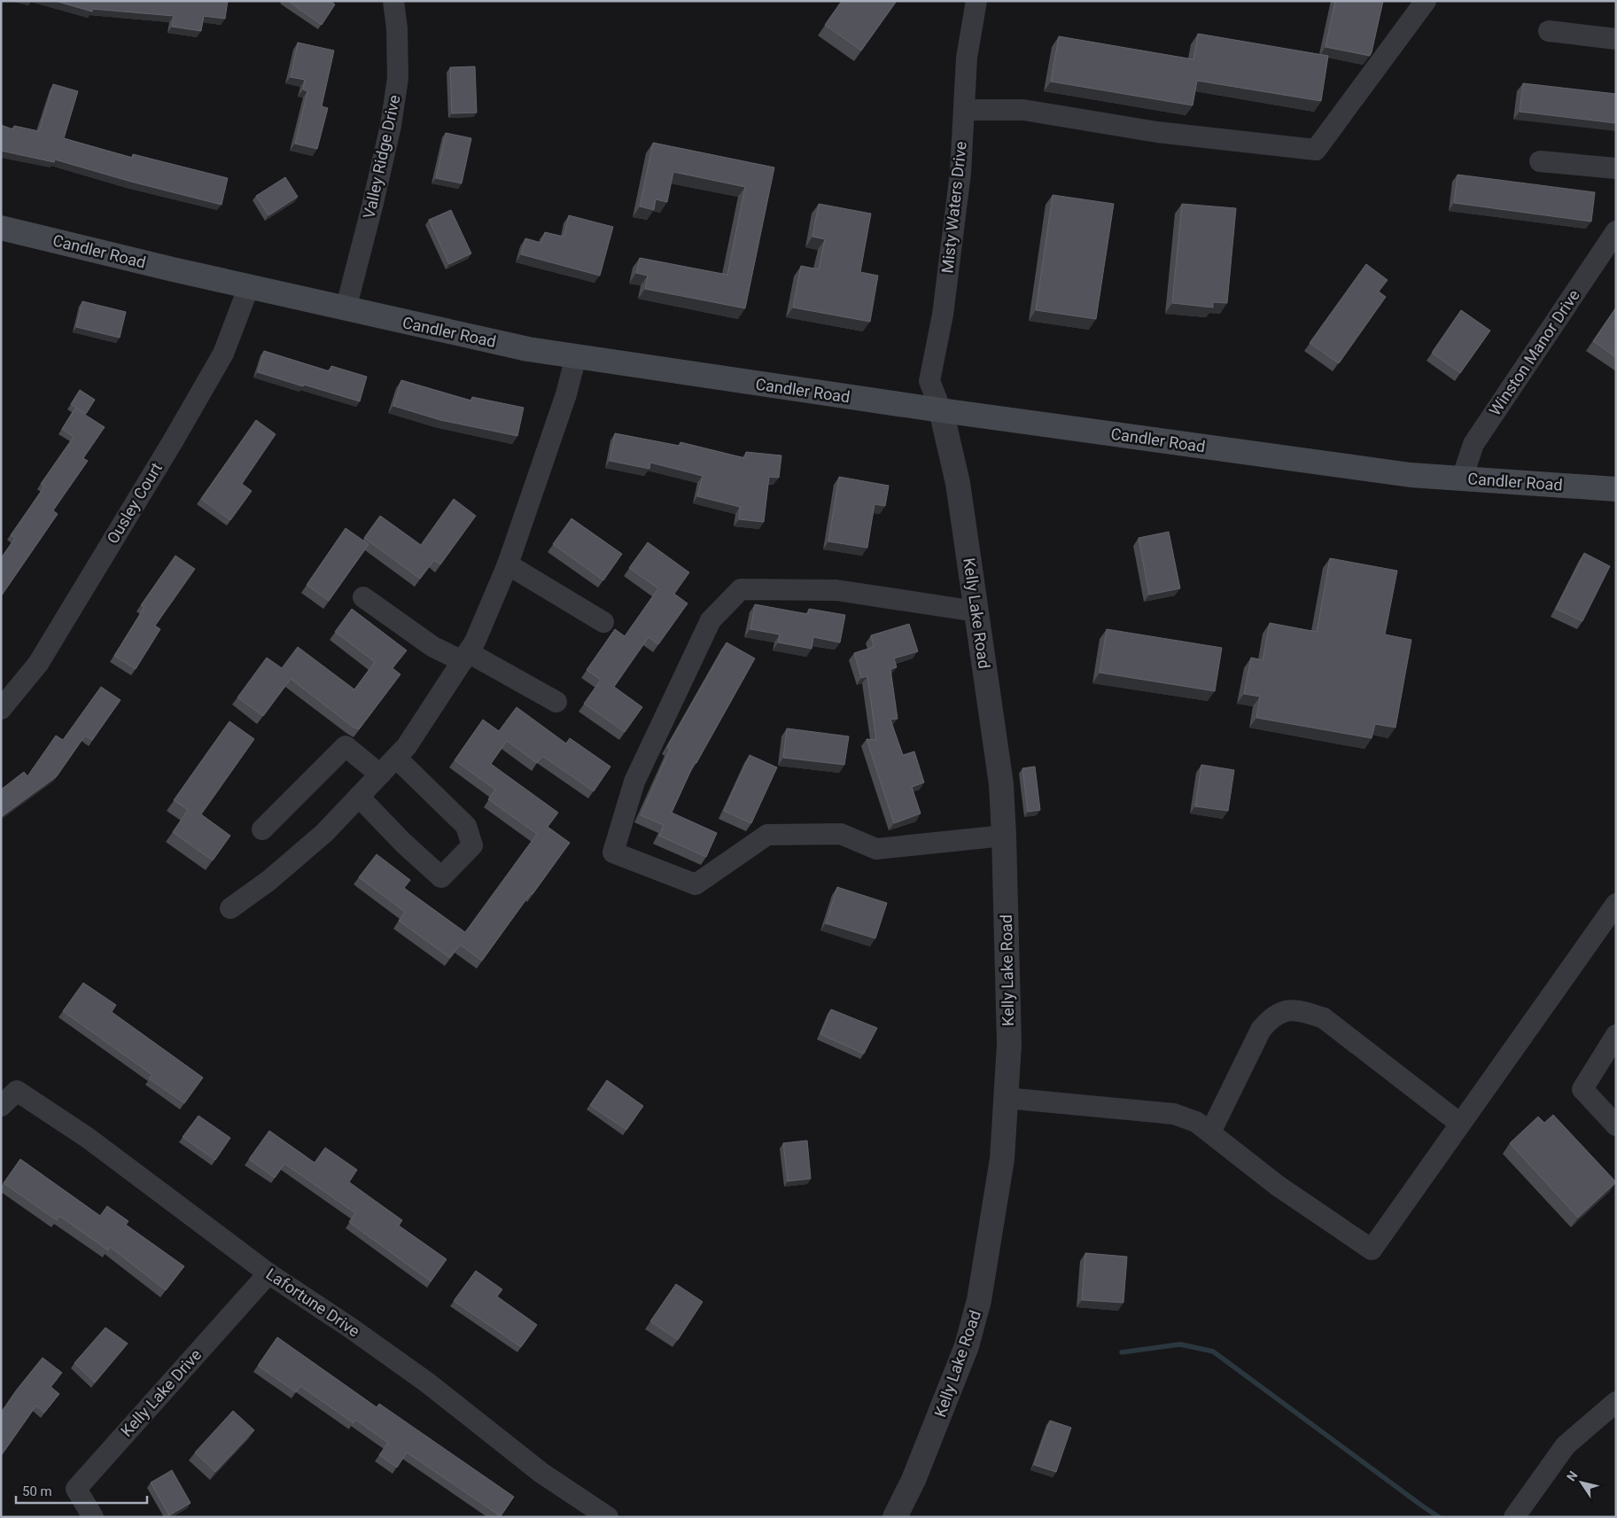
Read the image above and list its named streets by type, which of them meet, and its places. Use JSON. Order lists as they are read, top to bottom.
{
  "streets": {
    "main road": ["Candler Road"],
    "street": [
      "Valley Ridge Drive",
      "Misty Waters Drive",
      "Winston Manor Drive",
      "Ousley Court",
      "Kelly Lake Road",
      "Lafortune Drive",
      "Kelly Lake Drive"
    ]
  },
  "crossings": [
    ["Valley Ridge Drive", "Candler Road"],
    ["Misty Waters Drive", "Candler Road"],
    ["Misty Waters Drive", "Kelly Lake Road"],
    ["Candler Road", "Winston Manor Drive"],
    ["Candler Road", "Ousley Court"],
    ["Candler Road", "Kelly Lake Road"],
    ["Lafortune Drive", "Kelly Lake Drive"]
  ],
  "scale_bar": "50 m",
  "north": "top left"
}
